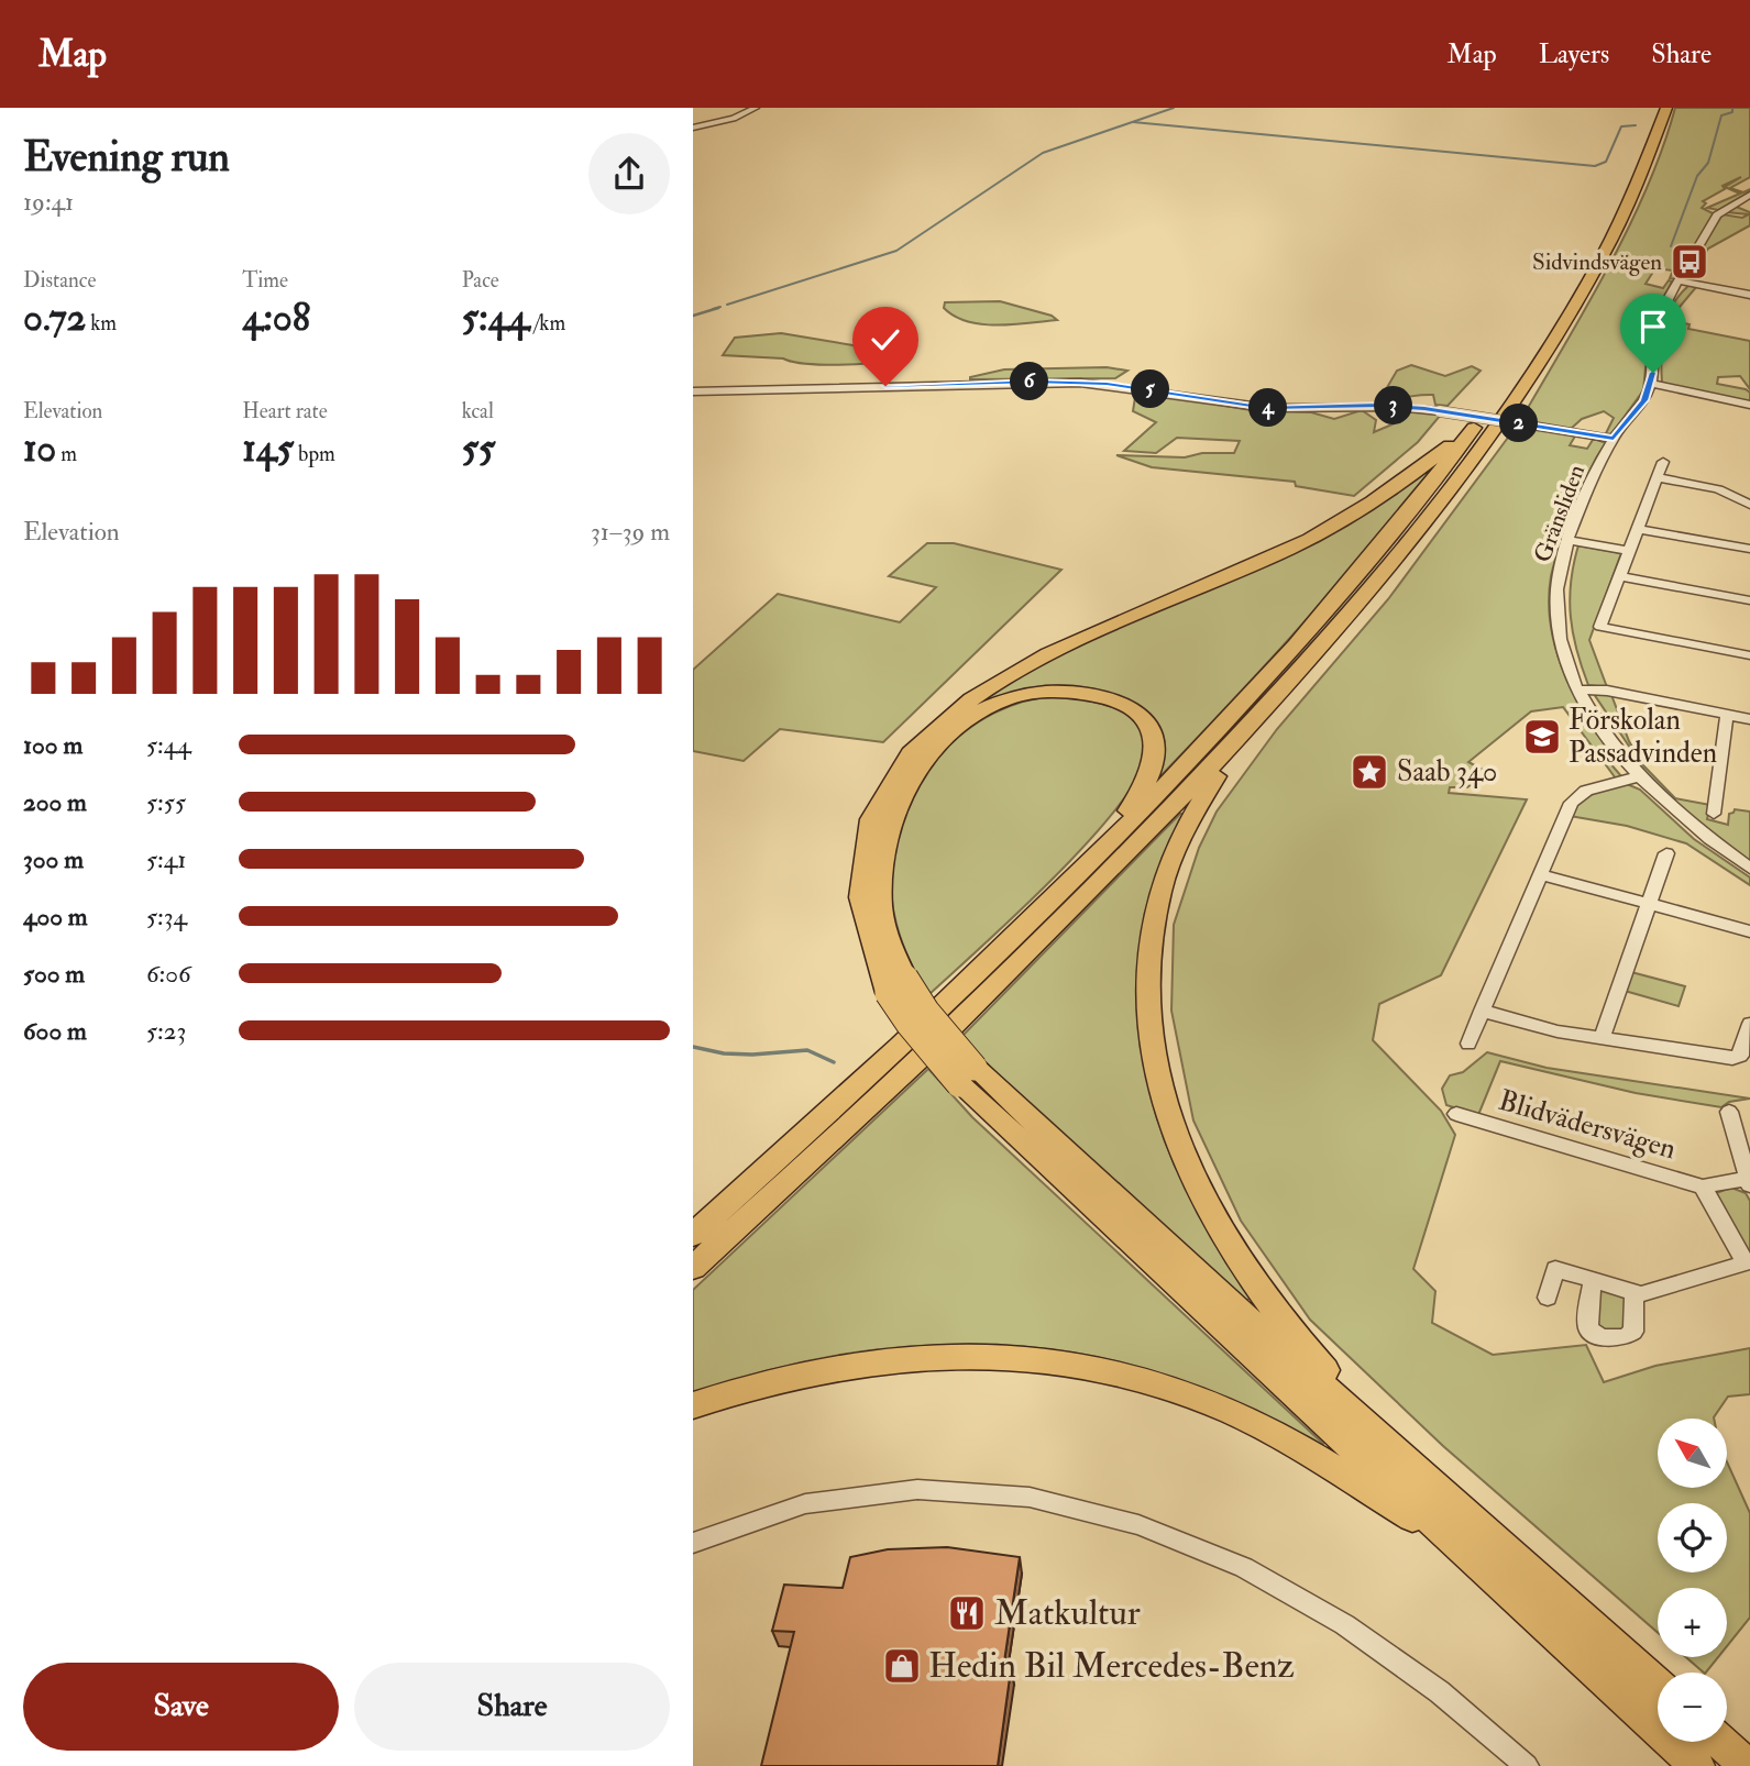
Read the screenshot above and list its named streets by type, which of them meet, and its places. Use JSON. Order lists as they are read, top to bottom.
{
  "streets": {
    "street": ["Gränsliden", "Blidvädersvägen"]
  },
  "places": {
    "bus stop": ["Sidvindsvägen"],
    "school or university": ["Förskolan Passadvinden"],
    "place": ["Saab 340"],
    "restaurant": ["Matkultur"],
    "shop": ["Hedin Bil Mercedes-Benz"]
  },
  "north": "top left",
  "page": {
    "header": "Map",
    "nav": ["Map", "Layers", "Share"],
    "heading": ["Evening run", "19:41"],
    "stats": [
      ["Distance", "0.72 km"],
      ["Time", "4:08"],
      ["Pace", "5:44 /km"],
      ["Elevation", "10 m"],
      ["Heart rate", "145 bpm"],
      ["kcal", "55"]
    ],
    "pins": [
      "6",
      "5",
      "3",
      "4",
      "2"
    ],
    "chart": ["Elevation", "31–39 m"],
    "list": [
      {
        "name": "100 m",
        "note": "5:44"
      },
      {
        "name": "200 m",
        "note": "5:55"
      },
      {
        "name": "300 m",
        "note": "5:41"
      },
      {
        "name": "400 m",
        "note": "5:34"
      },
      {
        "name": "500 m",
        "note": "6:06"
      },
      {
        "name": "600 m",
        "note": "5:23"
      }
    ],
    "map_buttons": ["+", "−"],
    "buttons": ["Save", "Share"]
  }
}
